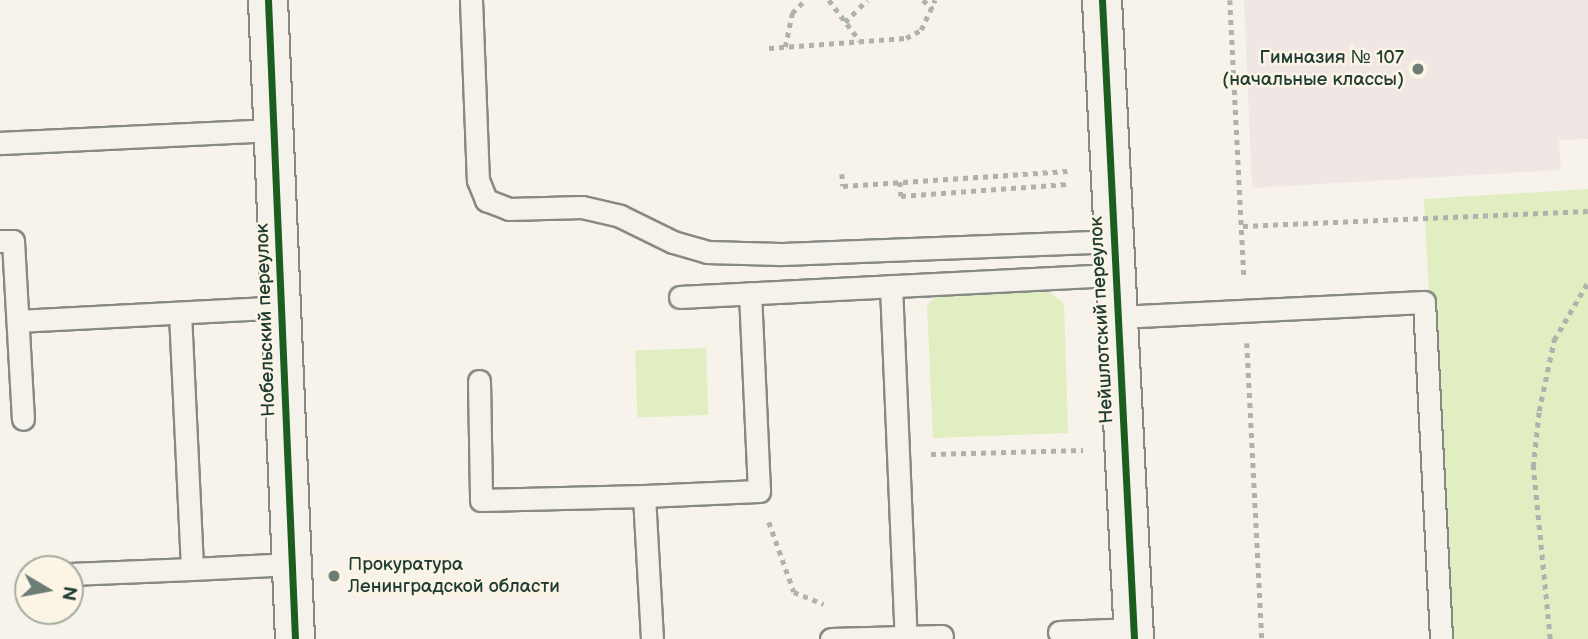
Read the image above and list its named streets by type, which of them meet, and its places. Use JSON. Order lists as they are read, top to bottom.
{
  "streets": {
    "street": ["Нобельский переулок", "Нейшлотский переулок"]
  },
  "places": ["Гимназия № 107 (начальные классы)", "Прокуратура Ленинградской области"],
  "north": "right"
}
